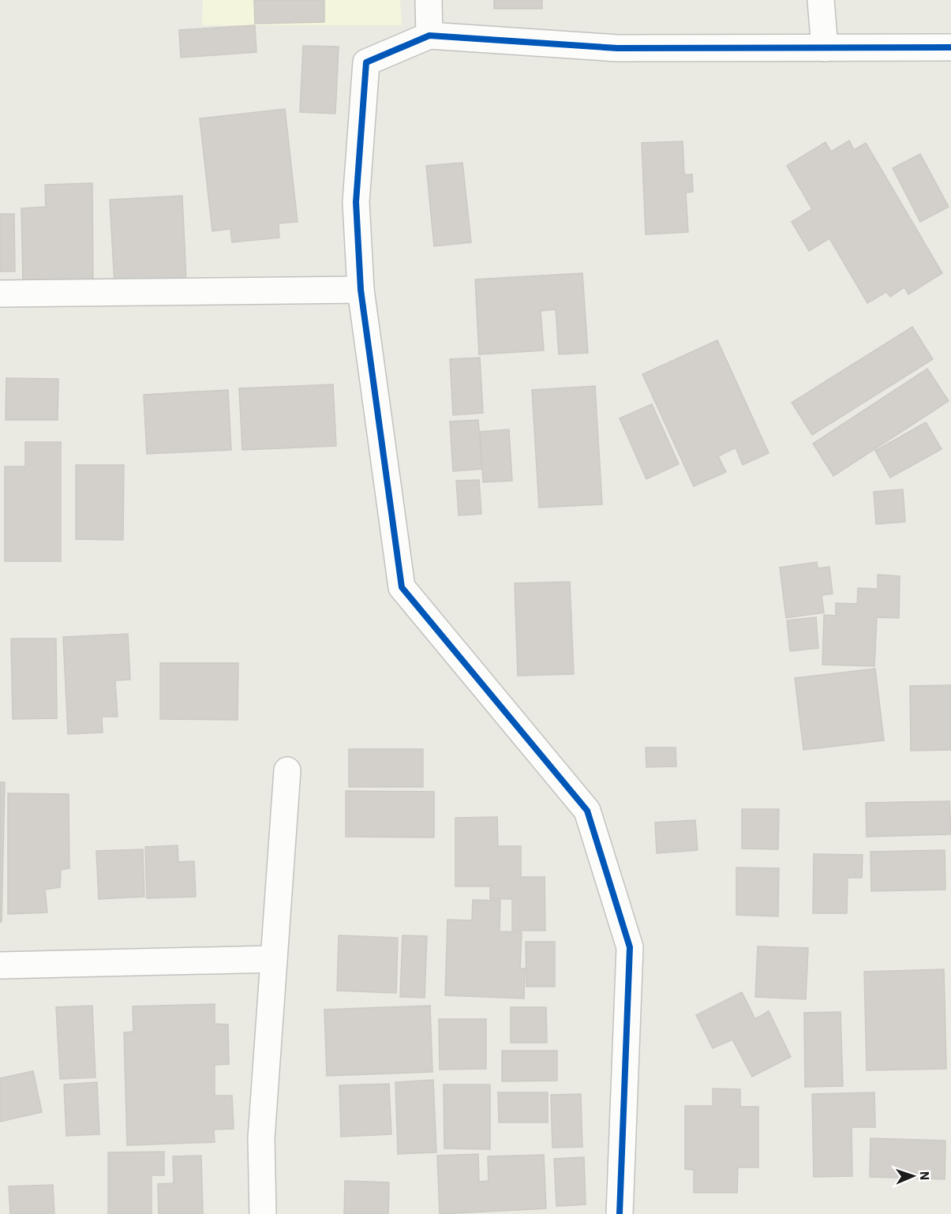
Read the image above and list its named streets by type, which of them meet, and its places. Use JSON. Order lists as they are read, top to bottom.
{
  "north": "right"
}
